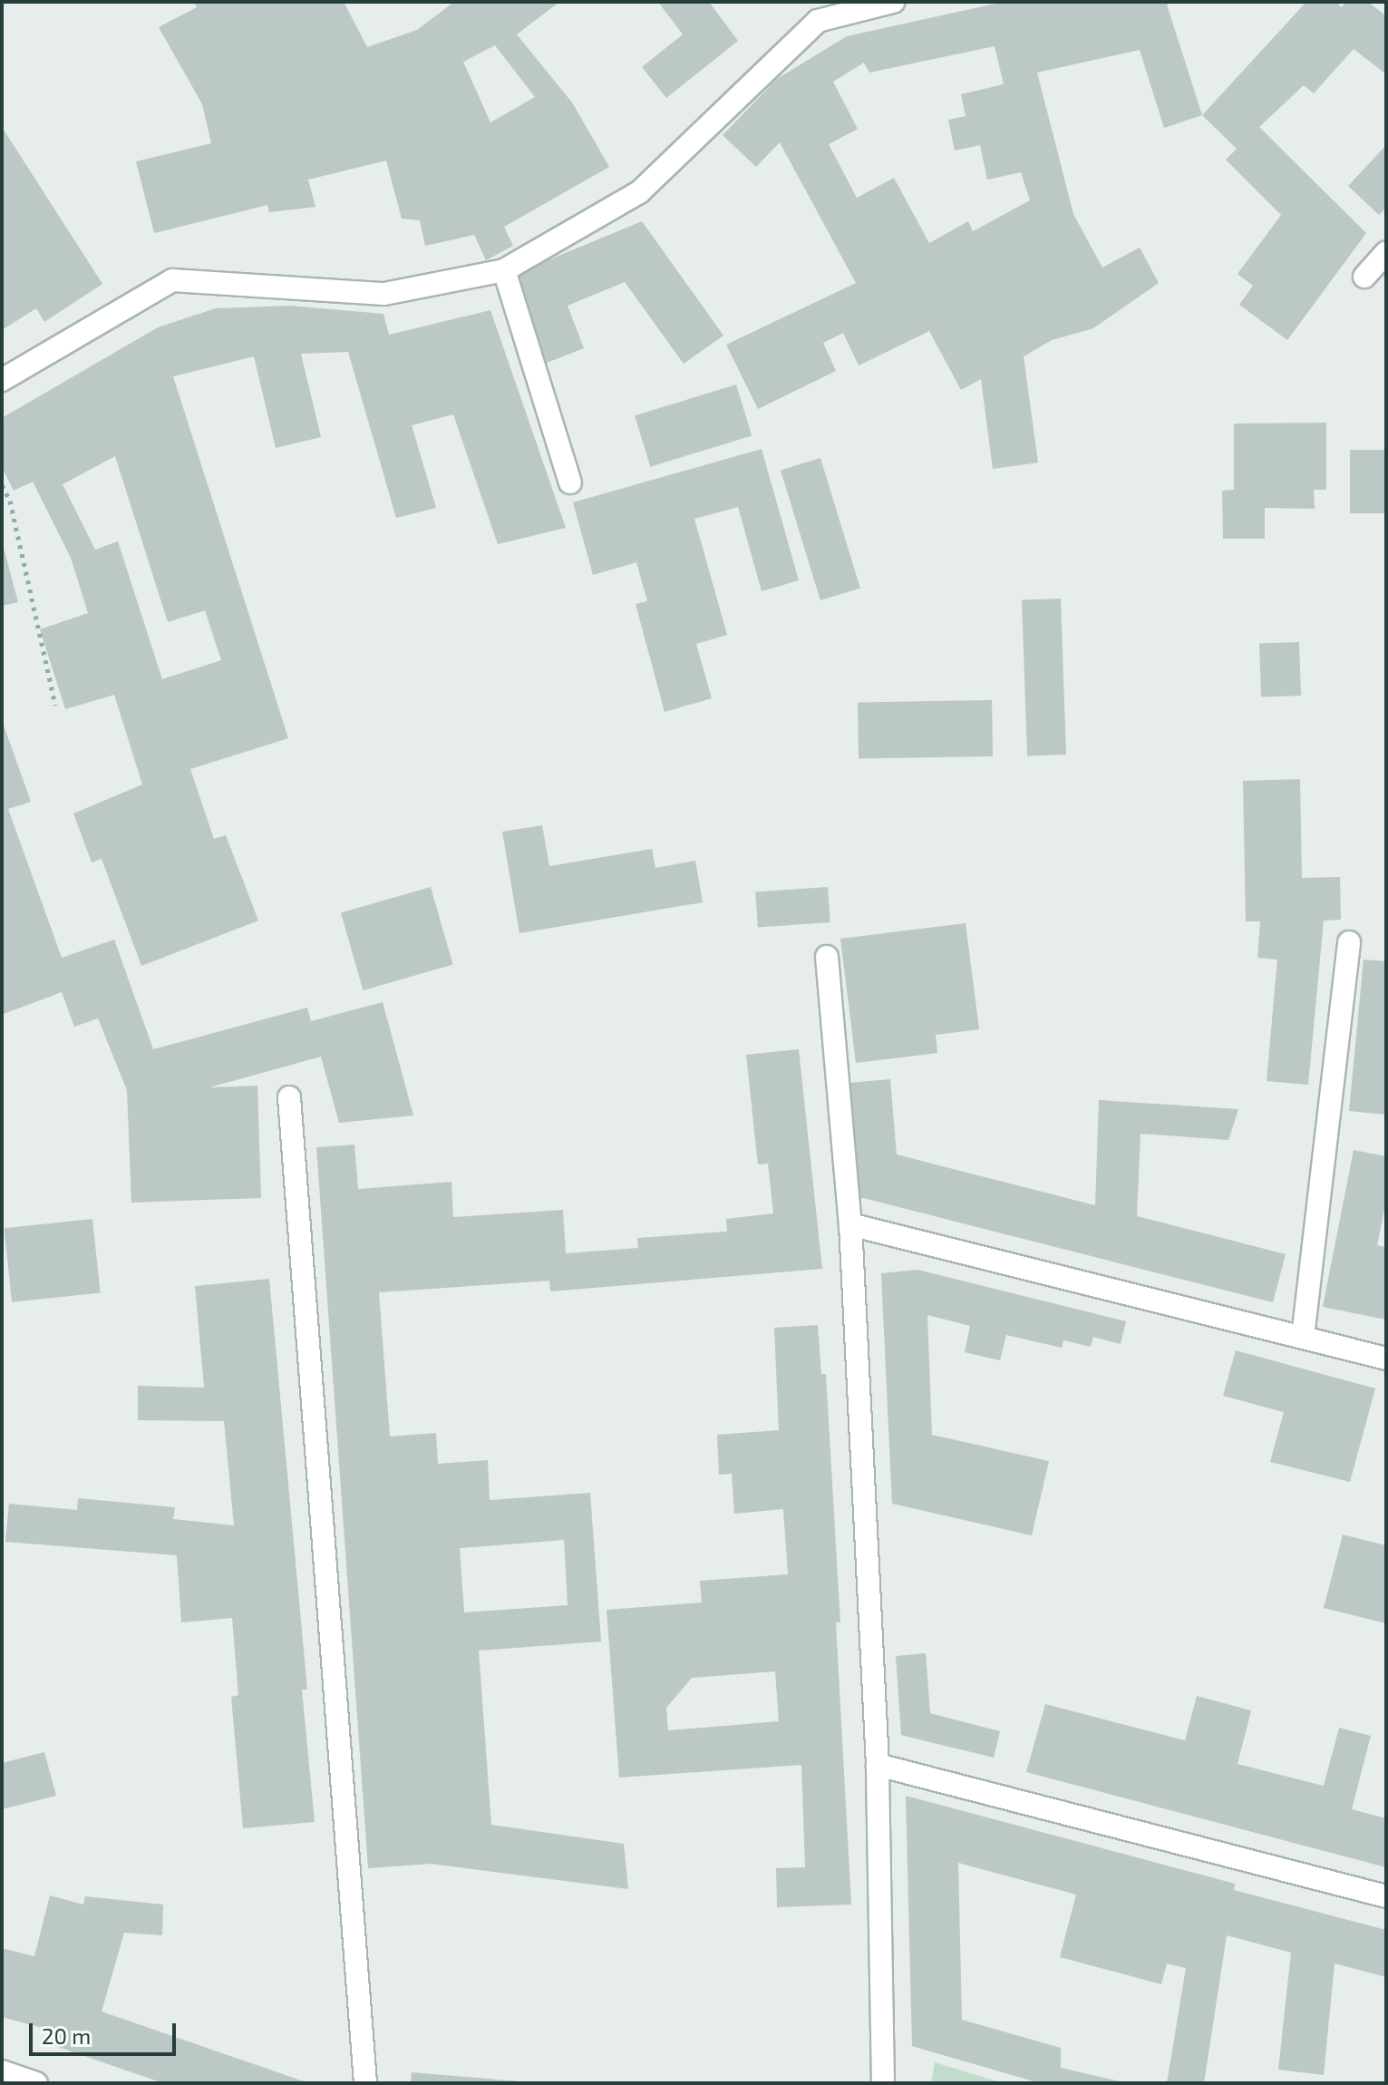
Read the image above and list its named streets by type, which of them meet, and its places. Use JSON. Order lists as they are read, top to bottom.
{
  "scale_bar": "20 m"
}
